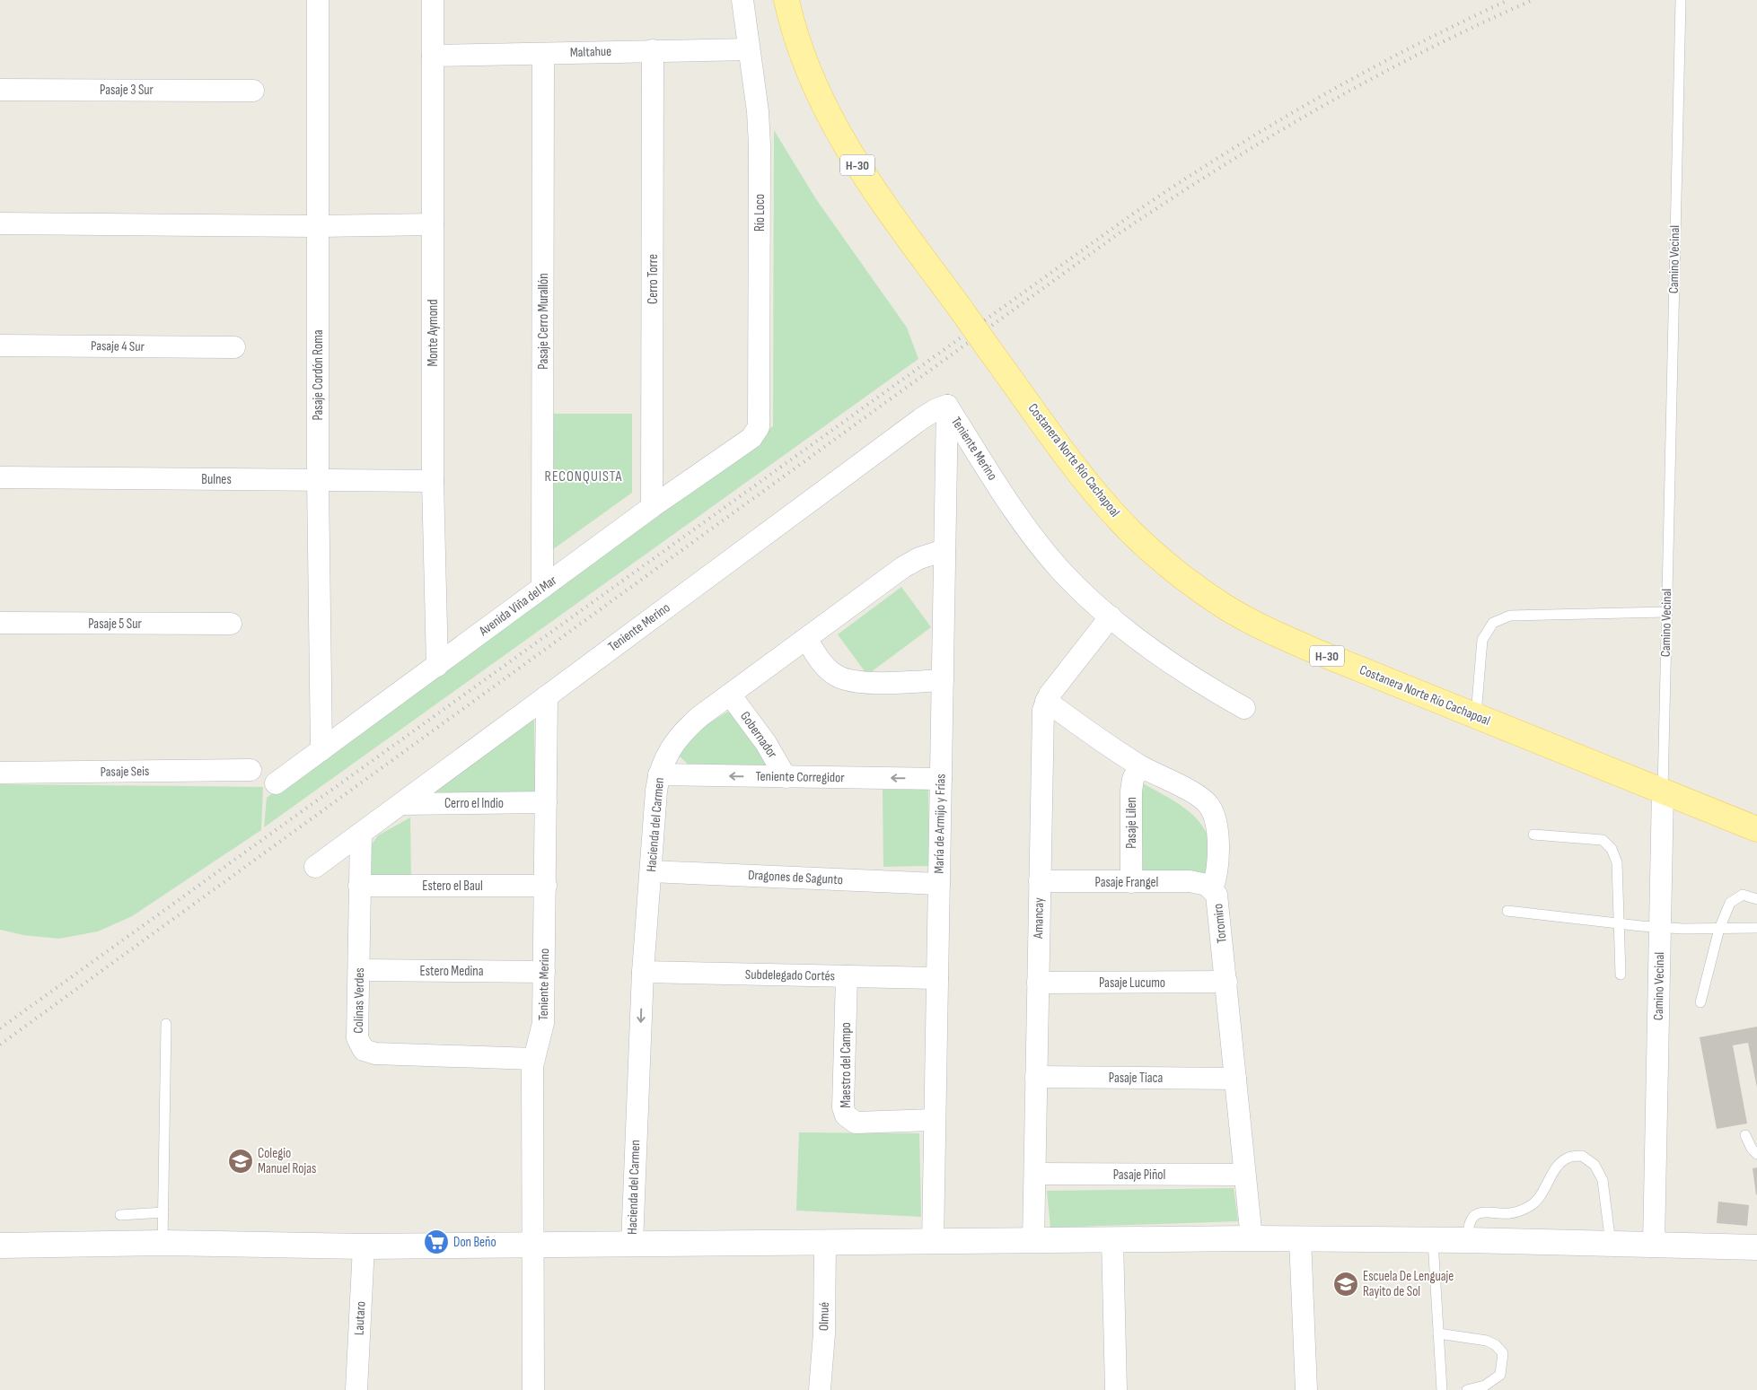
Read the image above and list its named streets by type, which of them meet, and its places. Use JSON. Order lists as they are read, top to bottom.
{
  "streets": {
    "main road": ["H-30", "Costanera Norte Río Cachapoal"],
    "street": [
      "Maltahue",
      "Pasaje 3 Sur",
      "Río Loco",
      "Camino Vecinal",
      "Cerro Torre",
      "Pasaje Cerro Murallón",
      "Monte Aymond",
      "Pasaje 4 Sur",
      "Pasaje Cordón Roma",
      "Teniente Merino",
      "Bulnes",
      "Avenida Viña del Mar",
      "Pasaje 5 Sur",
      "Gobernador",
      "Pasaje Seis",
      "Teniente Corregidor",
      "Cerro el Indio",
      "Pasaje Lilen",
      "María de Armijo y Frías",
      "Hacienda del Carmen",
      "Dragones de Sagunto",
      "Pasaje Frangel",
      "Estero el Baul",
      "Amancay",
      "Toromiro",
      "Estero Medina",
      "Subdelegado Cortés",
      "Pasaje Lucumo",
      "Colinas Verdes",
      "Maestro del Campo",
      "Pasaje Tiaca",
      "Pasaje Piñol",
      "Olmué",
      "Lautaro"
    ]
  },
  "crossings": [
    ["Maltahue", "Río Loco"],
    ["Maltahue", "Cerro Torre"],
    ["Maltahue", "Pasaje Cerro Murallón"],
    ["Maltahue", "Monte Aymond"],
    ["Río Loco", "Avenida Viña del Mar"],
    ["Camino Vecinal", "Costanera Norte Río Cachapoal"],
    ["Cerro Torre", "Avenida Viña del Mar"],
    ["Pasaje Cerro Murallón", "Avenida Viña del Mar"],
    ["Monte Aymond", "Bulnes"],
    ["Monte Aymond", "Avenida Viña del Mar"],
    ["Pasaje Cordón Roma", "Bulnes"],
    ["Pasaje Cordón Roma", "Avenida Viña del Mar"],
    ["Teniente Merino", "Cerro el Indio"],
    ["Teniente Merino", "María de Armijo y Frías"],
    ["Teniente Merino", "Estero el Baul"],
    ["Teniente Merino", "Amancay"],
    ["Teniente Merino", "Estero Medina"],
    ["Teniente Merino", "Colinas Verdes"],
    ["Gobernador", "Teniente Corregidor"],
    ["Gobernador", "Hacienda del Carmen"],
    ["Teniente Corregidor", "María de Armijo y Frías"],
    ["Teniente Corregidor", "Hacienda del Carmen"],
    ["Pasaje Lilen", "Pasaje Frangel"],
    ["Pasaje Lilen", "Toromiro"],
    ["María de Armijo y Frías", "Hacienda del Carmen"],
    ["María de Armijo y Frías", "Dragones de Sagunto"],
    ["María de Armijo y Frías", "Subdelegado Cortés"],
    ["María de Armijo y Frías", "Maestro del Campo"],
    ["Hacienda del Carmen", "Dragones de Sagunto"],
    ["Hacienda del Carmen", "Subdelegado Cortés"],
    ["Pasaje Frangel", "Amancay"],
    ["Pasaje Frangel", "Toromiro"],
    ["Estero el Baul", "Colinas Verdes"],
    ["Amancay", "Toromiro"],
    ["Amancay", "Pasaje Lucumo"],
    ["Amancay", "Pasaje Tiaca"],
    ["Amancay", "Pasaje Piñol"],
    ["Toromiro", "Pasaje Lucumo"],
    ["Toromiro", "Pasaje Tiaca"],
    ["Toromiro", "Pasaje Piñol"],
    ["Estero Medina", "Colinas Verdes"],
    ["Subdelegado Cortés", "Maestro del Campo"]
  ],
  "one_way": ["Teniente Corregidor"],
  "districts": ["RECONQUISTA"],
  "places": {
    "school or university": ["Colegio Manuel Rojas", "Escuela De Lenguaje Rayito de Sol"],
    "supermarket": ["Don Beño"]
  }
}
